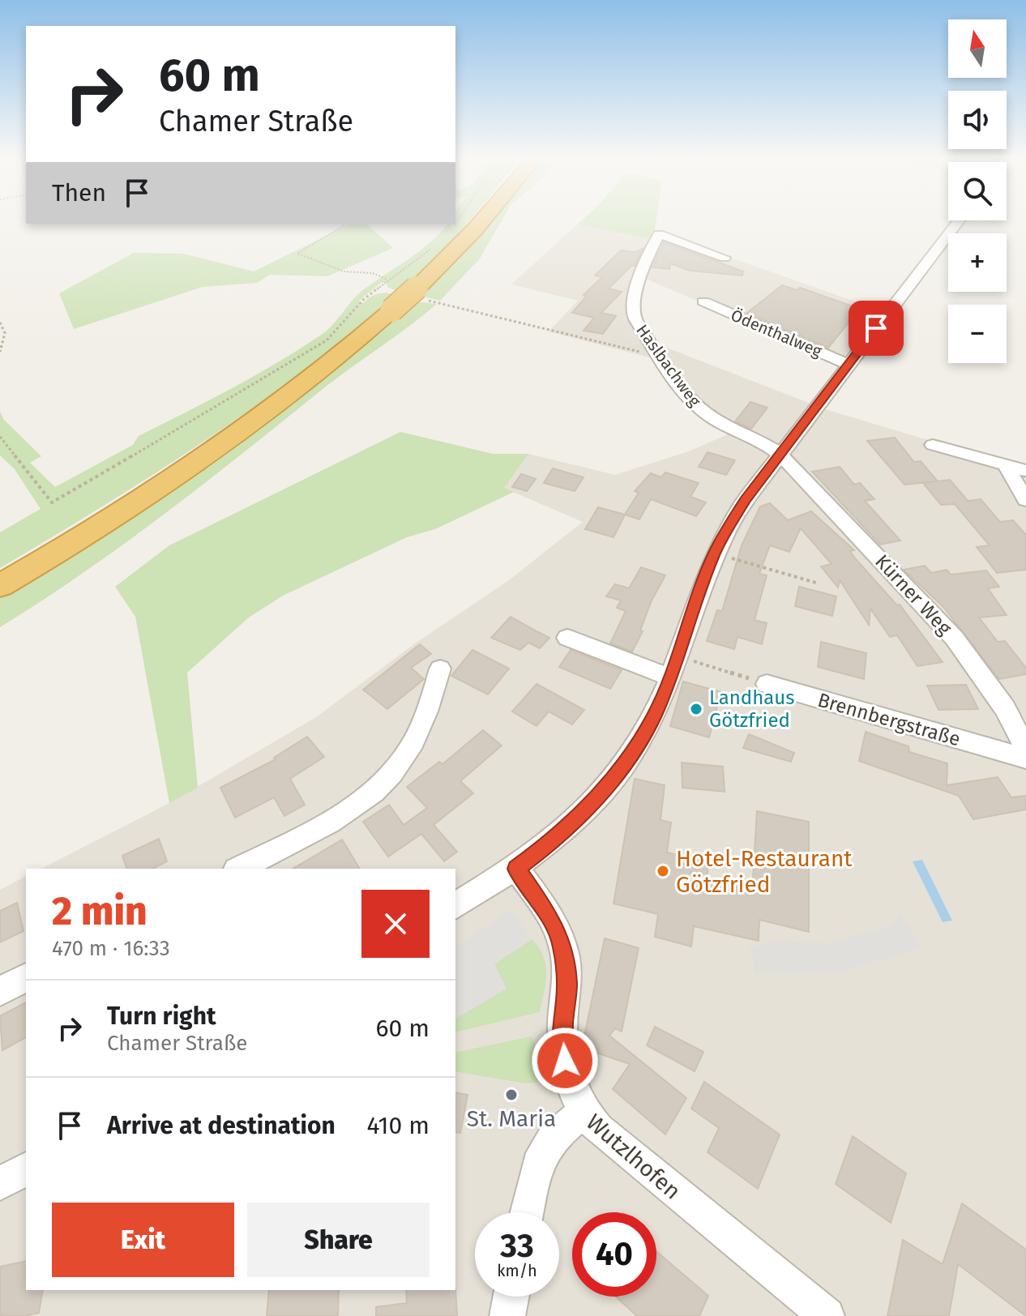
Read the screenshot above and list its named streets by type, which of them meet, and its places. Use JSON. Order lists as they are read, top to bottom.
{
  "streets": {
    "street": [
      "Ödenthalweg",
      "Haslbachweg",
      "Kürner Weg",
      "Brennbergstraße",
      "Wutzlhofen"
    ]
  },
  "crossings": [
    ["Haslbachweg", "Kürner Weg"]
  ],
  "places": ["Landhaus Götzfried", "Hotel-Restaurant Götzfried", "St. Maria"],
  "north": "top",
  "page": {
    "map_buttons": ["+", "−"],
    "turn": ["60 m", "Chamer Straße"],
    "then": "Then",
    "heading": ["2 min", "470 m · 16:33"],
    "list": [
      {
        "name": "Turn right",
        "note": "Chamer Straße",
        "value": "60 m"
      },
      {
        "name": "Arrive at destination",
        "value": "410 m"
      }
    ],
    "buttons": ["Exit", "Share"],
    "speed": "33 km/h",
    "limit": "40"
  }
}
